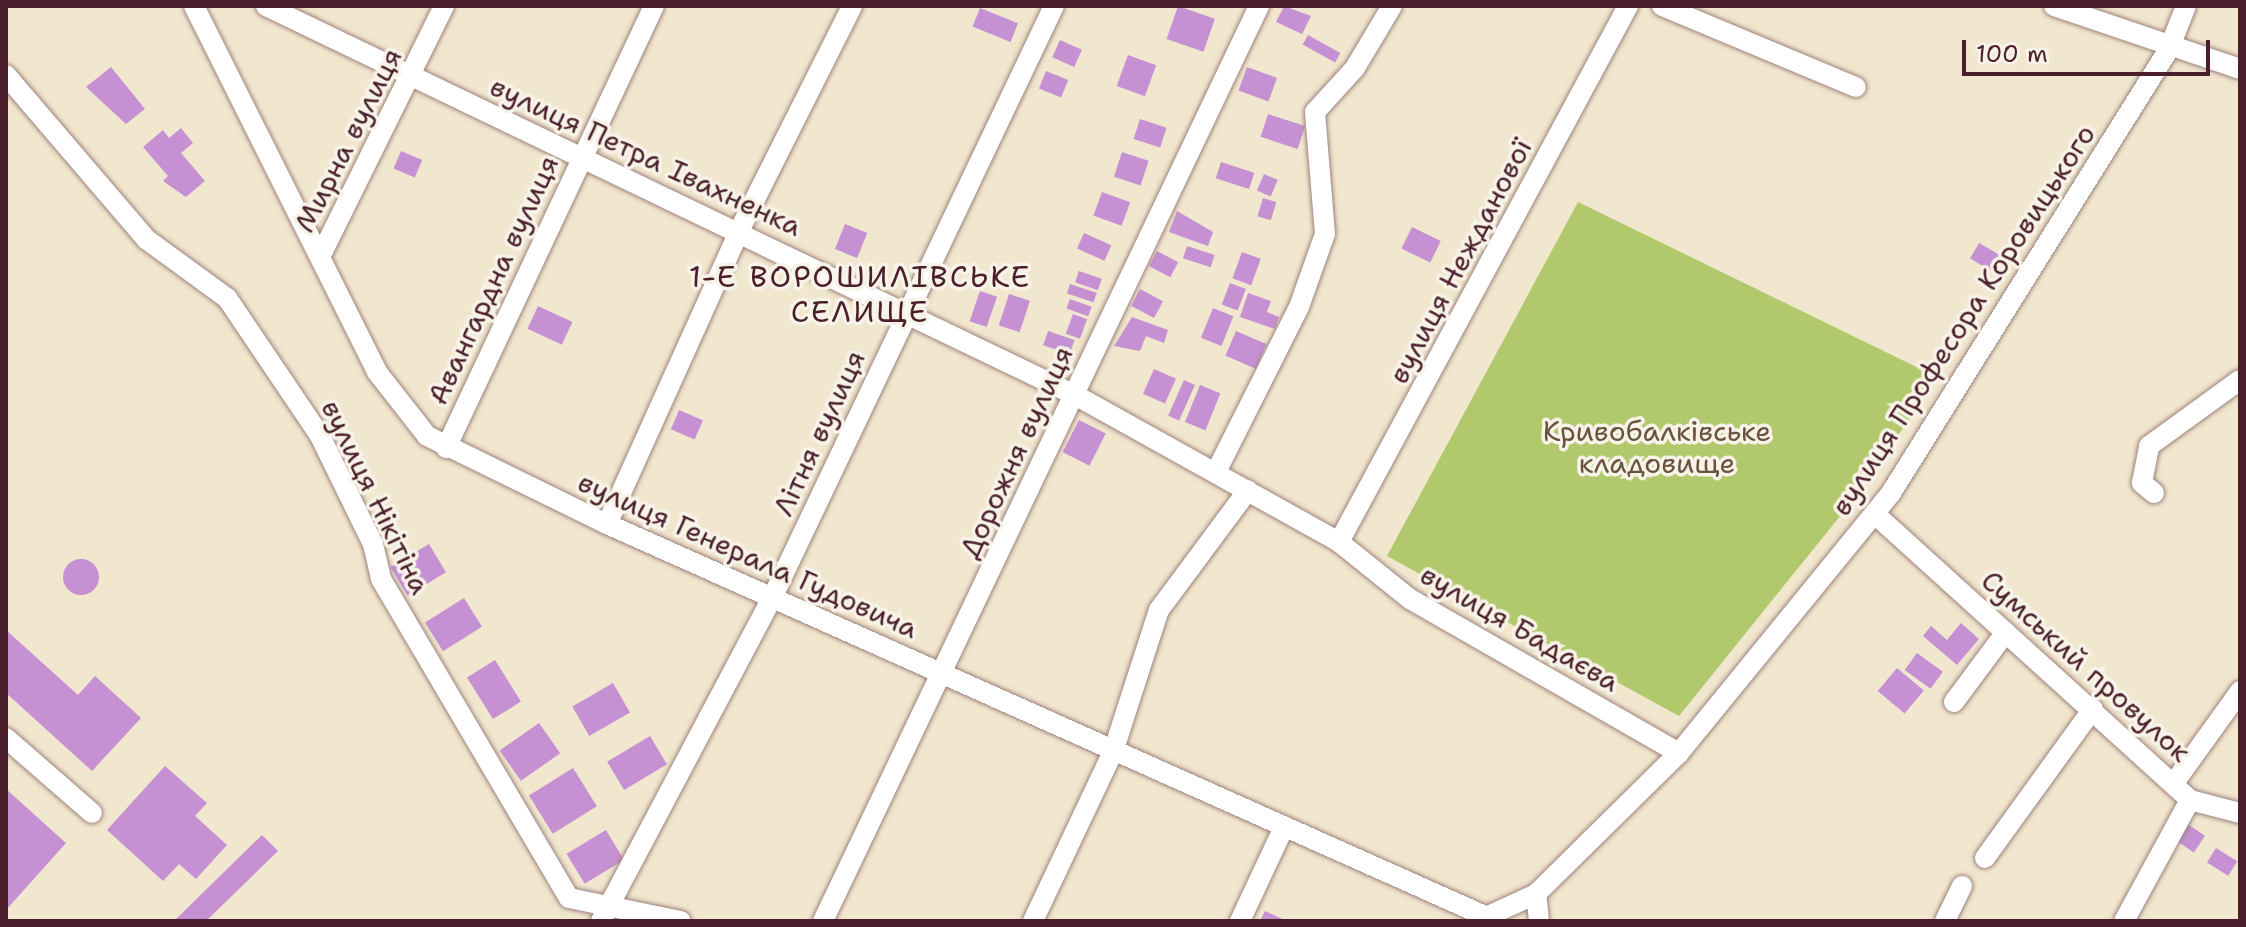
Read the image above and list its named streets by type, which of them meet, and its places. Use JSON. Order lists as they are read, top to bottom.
{
  "streets": {
    "street": [
      "Мирна вулиця",
      "вулиця Петра Івахненка",
      "вулиця Нежданової",
      "Авангардна вулиця",
      "вулиця Професора Коровицького",
      "Літня вулиця",
      "Дорожня вулиця",
      "вулиця Нікітіна",
      "вулиця Генерала Гудовича",
      "вулиця Бадаєва",
      "Сумський провулок"
    ]
  },
  "crossings": [
    ["Мирна вулиця", "вулиця Петра Івахненка"],
    ["Мирна вулиця", "вулиця Генерала Гудовича"],
    ["вулиця Петра Івахненка", "вулиця Нежданової"],
    ["вулиця Петра Івахненка", "Авангардна вулиця"],
    ["вулиця Петра Івахненка", "Літня вулиця"],
    ["вулиця Петра Івахненка", "Дорожня вулиця"],
    ["вулиця Петра Івахненка", "вулиця Бадаєва"],
    ["вулиця Нежданової", "вулиця Бадаєва"],
    ["Авангардна вулиця", "вулиця Генерала Гудовича"],
    ["вулиця Професора Коровицького", "вулиця Генерала Гудовича"],
    ["вулиця Професора Коровицького", "вулиця Бадаєва"],
    ["вулиця Професора Коровицького", "Сумський провулок"],
    ["Літня вулиця", "вулиця Нікітіна"],
    ["Літня вулиця", "вулиця Генерала Гудовича"],
    ["Дорожня вулиця", "вулиця Генерала Гудовича"]
  ],
  "districts": ["1-Е ВОРОШИЛІВСЬКЕ СЕЛИЩЕ"],
  "parks": ["Кривобалківське кладовище"],
  "scale_bar": "100 m"
}
